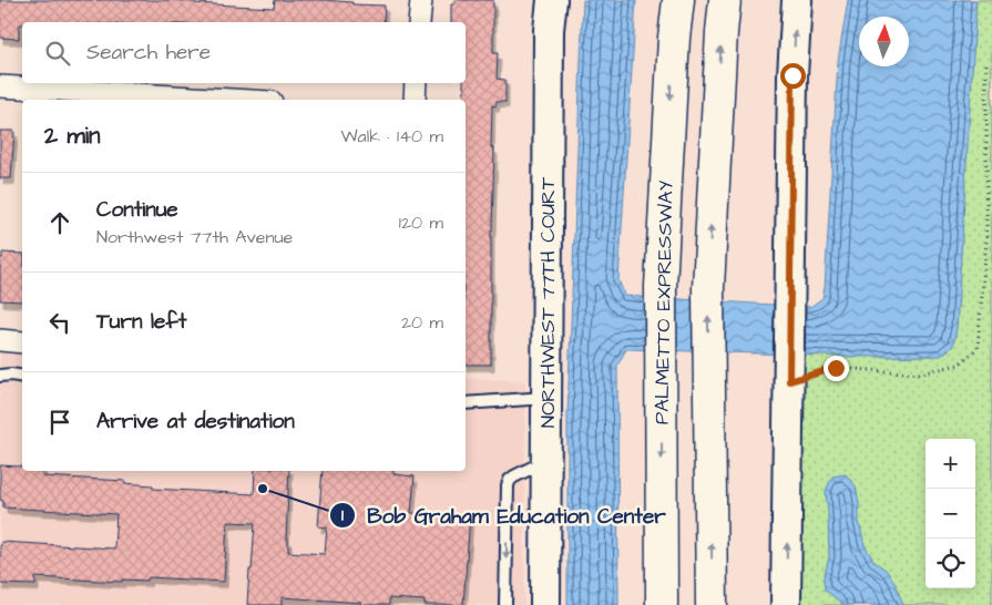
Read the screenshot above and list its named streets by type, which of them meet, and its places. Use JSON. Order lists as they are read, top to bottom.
{
  "streets": {
    "highway": ["PALMETTO EXPRESSWAY"],
    "street": ["NORTHWEST 77TH COURT"]
  },
  "places": ["Bob Graham Education Center"],
  "north": "top",
  "page": {
    "search": "Search here",
    "heading": ["2 min", "Walk · 140 m"],
    "list": [
      ["Continue", "Northwest 77th Avenue", "120 m"],
      ["Turn left", "20 m"],
      "Arrive at destination"
    ],
    "map_buttons": ["+", "−"]
  }
}
